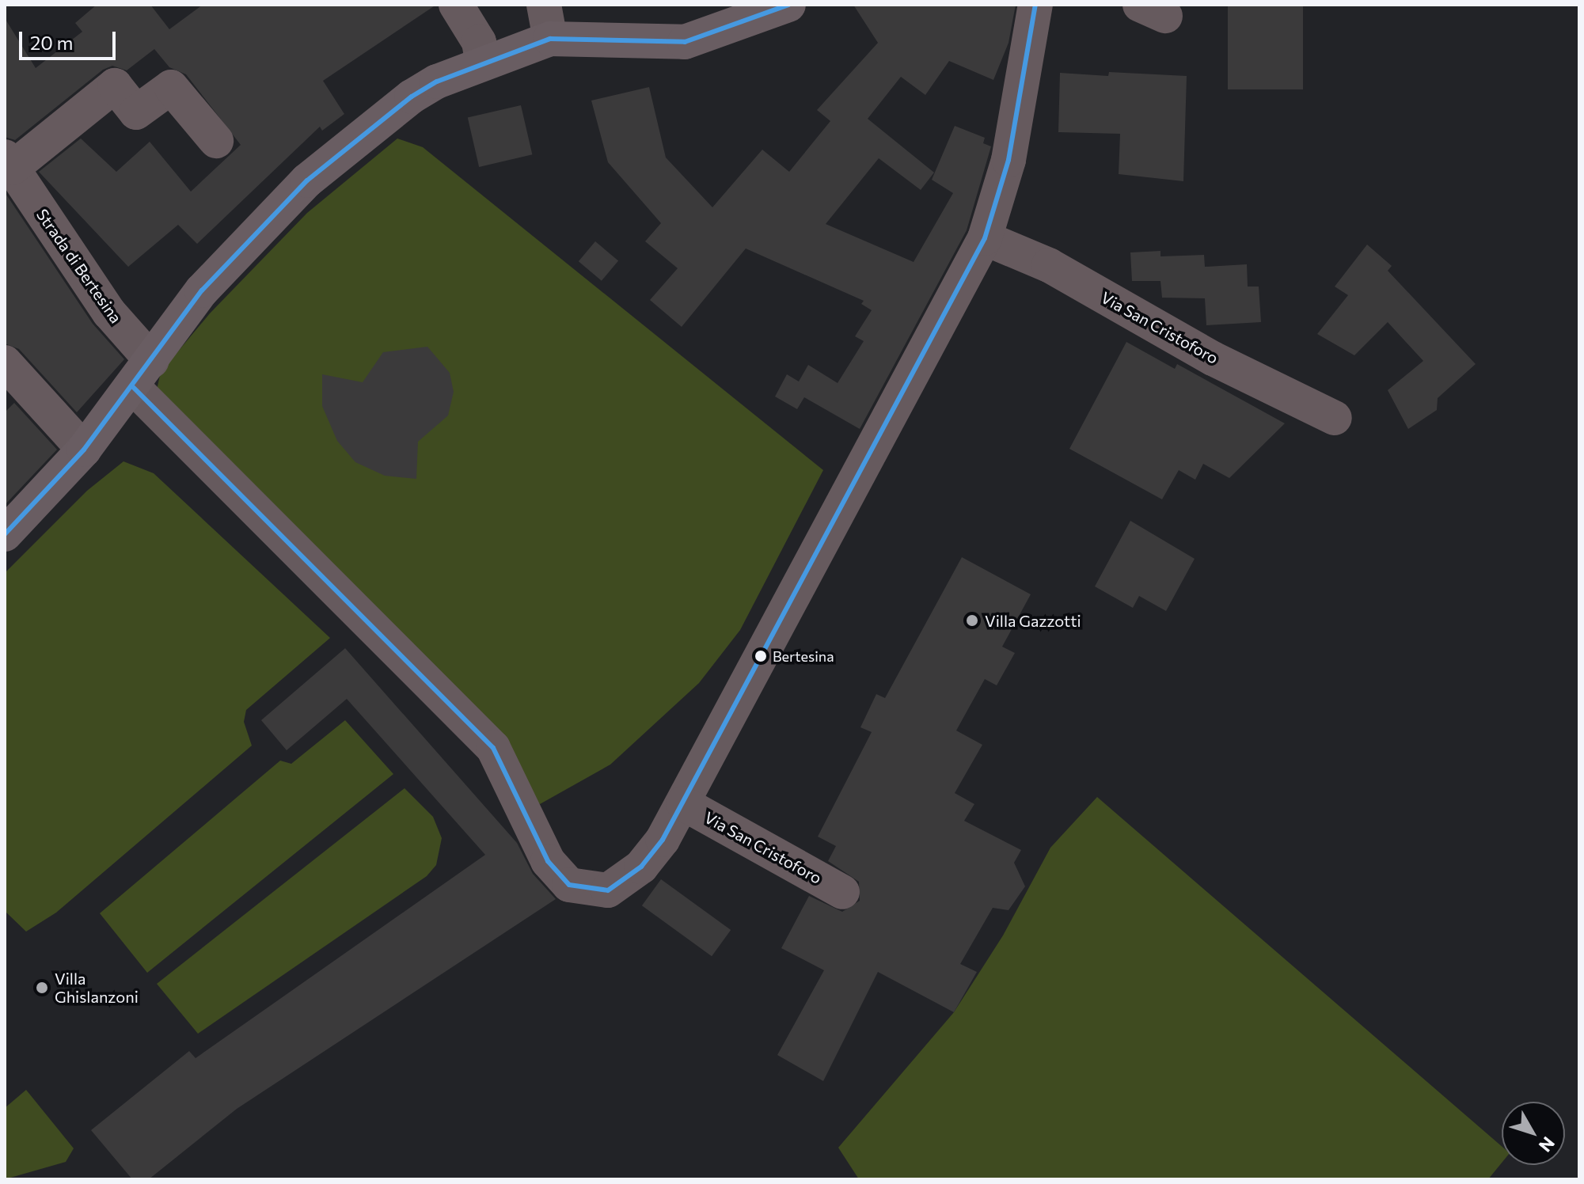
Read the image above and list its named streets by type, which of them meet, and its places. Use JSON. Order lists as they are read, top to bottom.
{
  "streets": {
    "street": ["Strada di Bertesina", "Via San Cristoforo"]
  },
  "places": ["Villa Gazzotti", "Bertesina", "Villa Ghislanzoni"],
  "scale_bar": "20 m",
  "north": "bottom right"
}
